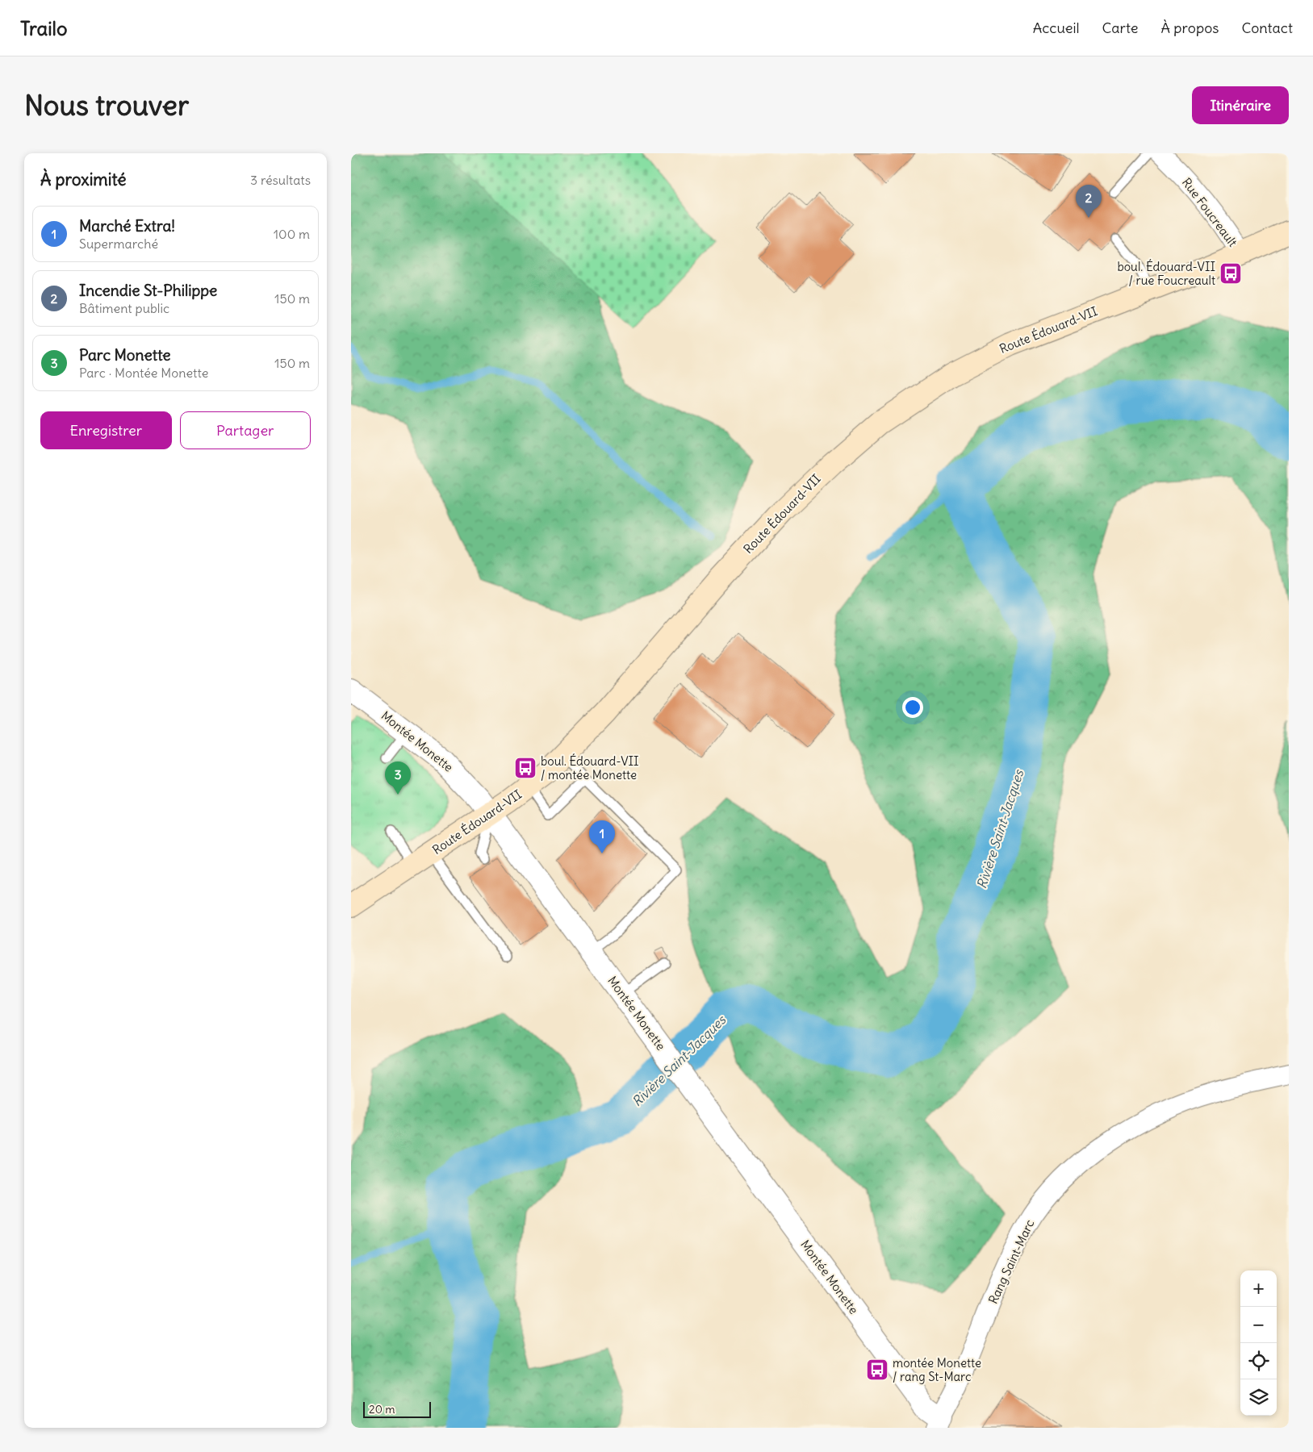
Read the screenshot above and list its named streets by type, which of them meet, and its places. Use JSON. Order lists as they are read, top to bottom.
{
  "streets": {
    "main road": ["Route Édouard-VII"],
    "street": ["Rue Foucreault", "Montée Monette", "Rang Saint-Marc"]
  },
  "crossings": [
    ["Rue Foucreault", "Route Édouard-VII"],
    ["Route Édouard-VII", "Montée Monette"],
    ["Montée Monette", "Rang Saint-Marc"]
  ],
  "water": ["Rivière Saint-Jacques"],
  "places": {
    "bus stop": ["boul. Édouard-VII / rue Foucreault", "boul. Édouard-VII / montée Monette", "montée Monette / rang St-Marc"]
  },
  "scale_bar": "20 m",
  "page": {
    "header": "Trailo",
    "nav": [
      "Accueil",
      "Carte",
      "À propos",
      "Contact"
    ],
    "buttons": [
      "Itinéraire",
      ["Enregistrer", "Partager"]
    ],
    "title": "Nous trouver",
    "heading": ["À proximité", "3 résultats"],
    "pins": ["2", "3", "1"],
    "list": [
      {
        "mark": "1",
        "name": "Marché Extra!",
        "note": "Supermarché",
        "value": "100 m"
      },
      {
        "mark": "2",
        "name": "Incendie St-Philippe",
        "note": "Bâtiment public",
        "value": "150 m"
      },
      {
        "mark": "3",
        "name": "Parc Monette",
        "note": "Parc · Montée Monette",
        "value": "150 m"
      }
    ],
    "map_buttons": ["+", "−"],
    "scale": "20 m"
  }
}
